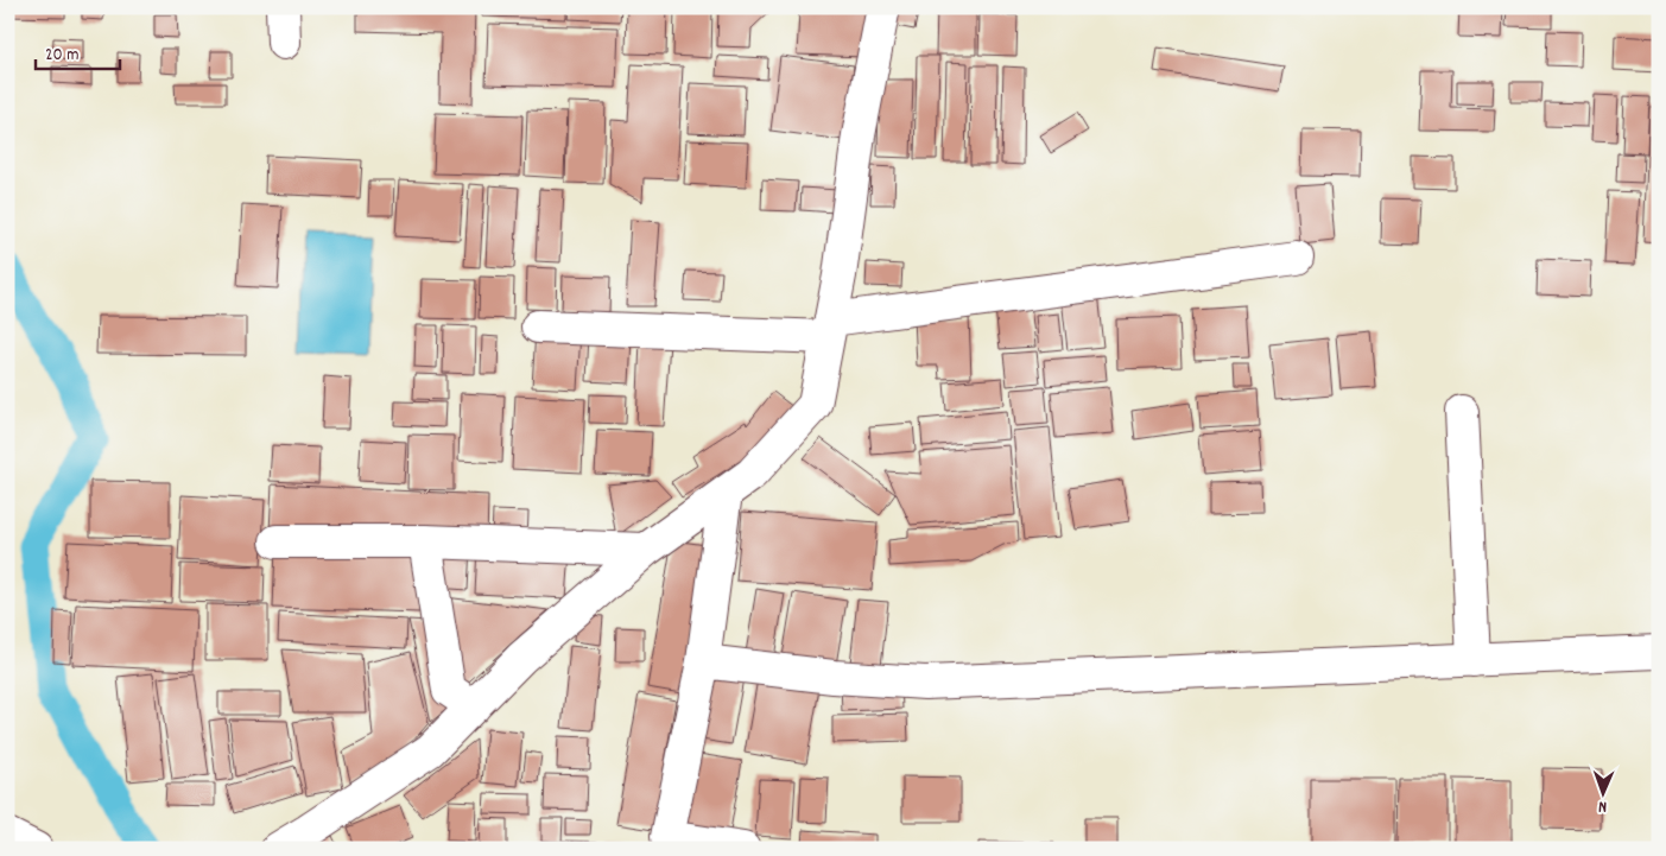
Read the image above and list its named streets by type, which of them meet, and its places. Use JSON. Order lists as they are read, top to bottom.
{
  "scale_bar": "20 m",
  "north": "bottom"
}
